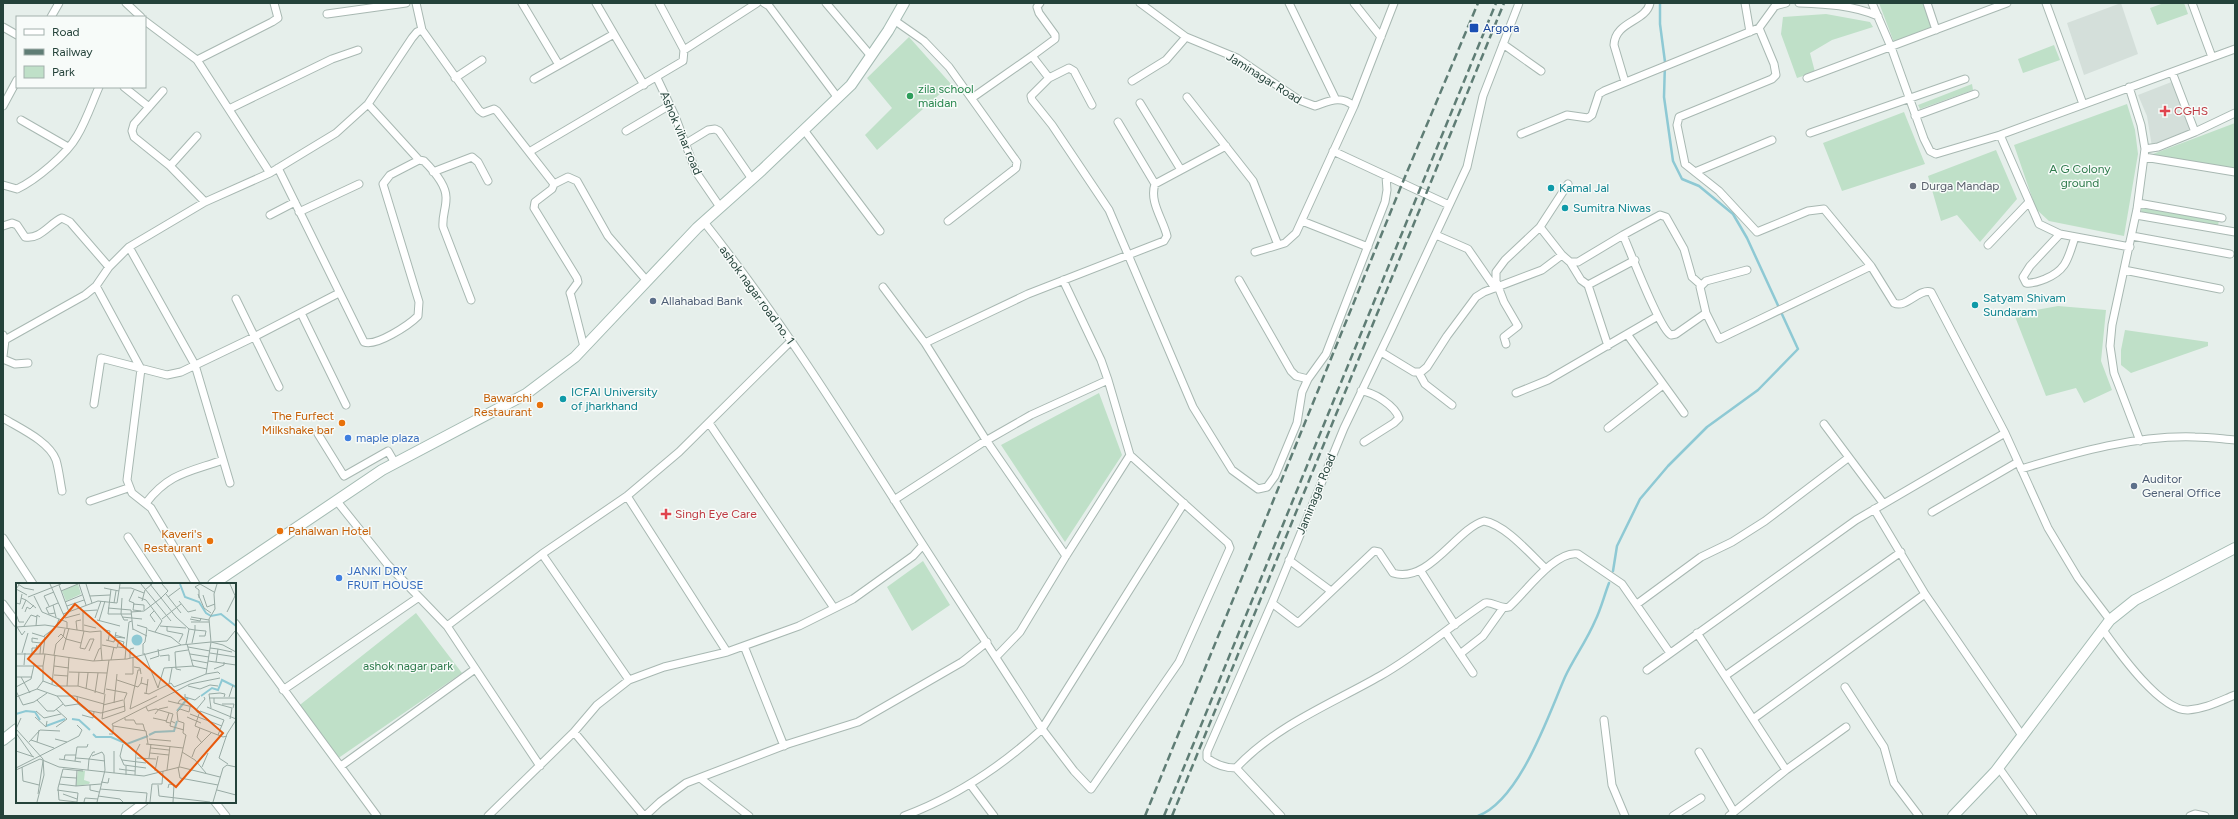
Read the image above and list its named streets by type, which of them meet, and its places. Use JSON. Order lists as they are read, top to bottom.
{
  "streets": {
    "street": ["Jaminagar Road", "Ashok vihar road", "ashok nagar road no. 1"]
  },
  "parks": ["A G Colony ground", "ashok nagar park"],
  "places": {
    "transit": ["Argora"],
    "other": [
      "zila school maidan",
      "Durga Mandap",
      "Kamal Jal",
      "Sumitra Niwas",
      "Allahabad Bank",
      "Satyam Shivam Sundaram",
      "ICFAI University of jharkhand",
      "Bawarchi Restaurant",
      "The Furfect Milkshake bar",
      "maple plaza",
      "Auditor General Office",
      "Pahalwan Hotel",
      "Kaveri's Restaurant",
      "JANKI DRY FRUIT HOUSE"
    ],
    "health": ["CGHS", "Singh Eye Care"]
  },
  "legend": ["Road", "Railway", "Park"]
}
